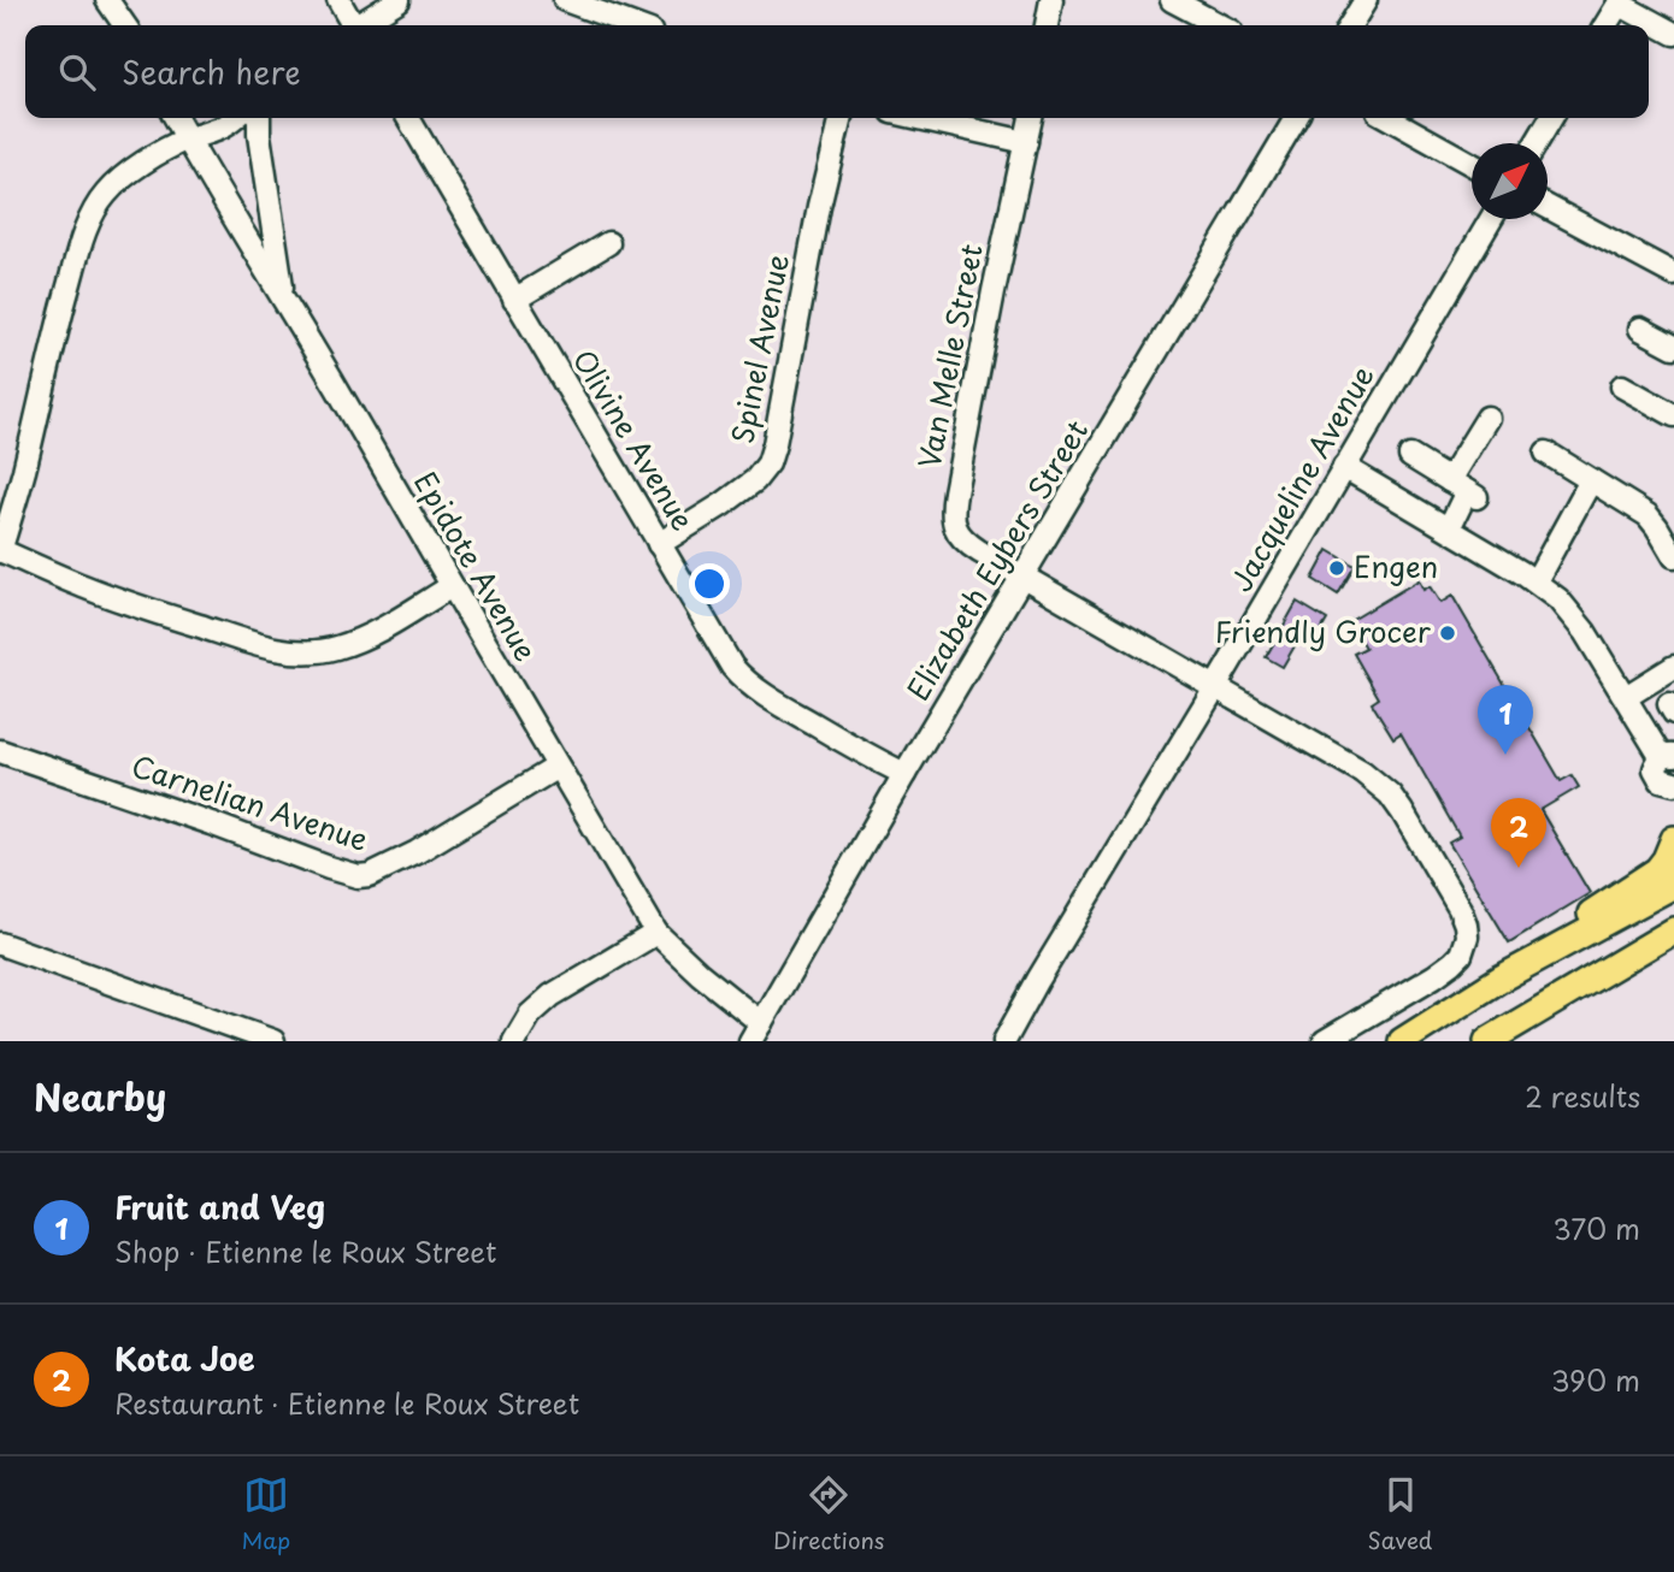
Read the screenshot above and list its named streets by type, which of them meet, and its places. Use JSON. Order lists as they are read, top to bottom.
{
  "streets": {
    "street": [
      "Spinel Avenue",
      "Van Melle Street",
      "Olivine Avenue",
      "Jacqueline Avenue",
      "Elizabeth Eybers Street",
      "Epidote Avenue",
      "Carnelian Avenue"
    ]
  },
  "crossings": [
    ["Spinel Avenue", "Olivine Avenue"],
    ["Van Melle Street", "Jacqueline Avenue"],
    ["Van Melle Street", "Elizabeth Eybers Street"],
    ["Olivine Avenue", "Elizabeth Eybers Street"],
    ["Elizabeth Eybers Street", "Epidote Avenue"],
    ["Epidote Avenue", "Carnelian Avenue"]
  ],
  "places": ["Engen", "Friendly Grocer"],
  "north": "top right",
  "page": {
    "search": "Search here",
    "pins": ["1", "2"],
    "heading": ["Nearby", "2 results"],
    "list": [
      {
        "mark": "1",
        "name": "Fruit and Veg",
        "note": "Shop · Etienne le Roux Street",
        "value": "370 m"
      },
      {
        "mark": "2",
        "name": "Kota Joe",
        "note": "Restaurant · Etienne le Roux Street",
        "value": "390 m"
      }
    ],
    "nav": ["Map", "Directions", "Saved"]
  }
}
